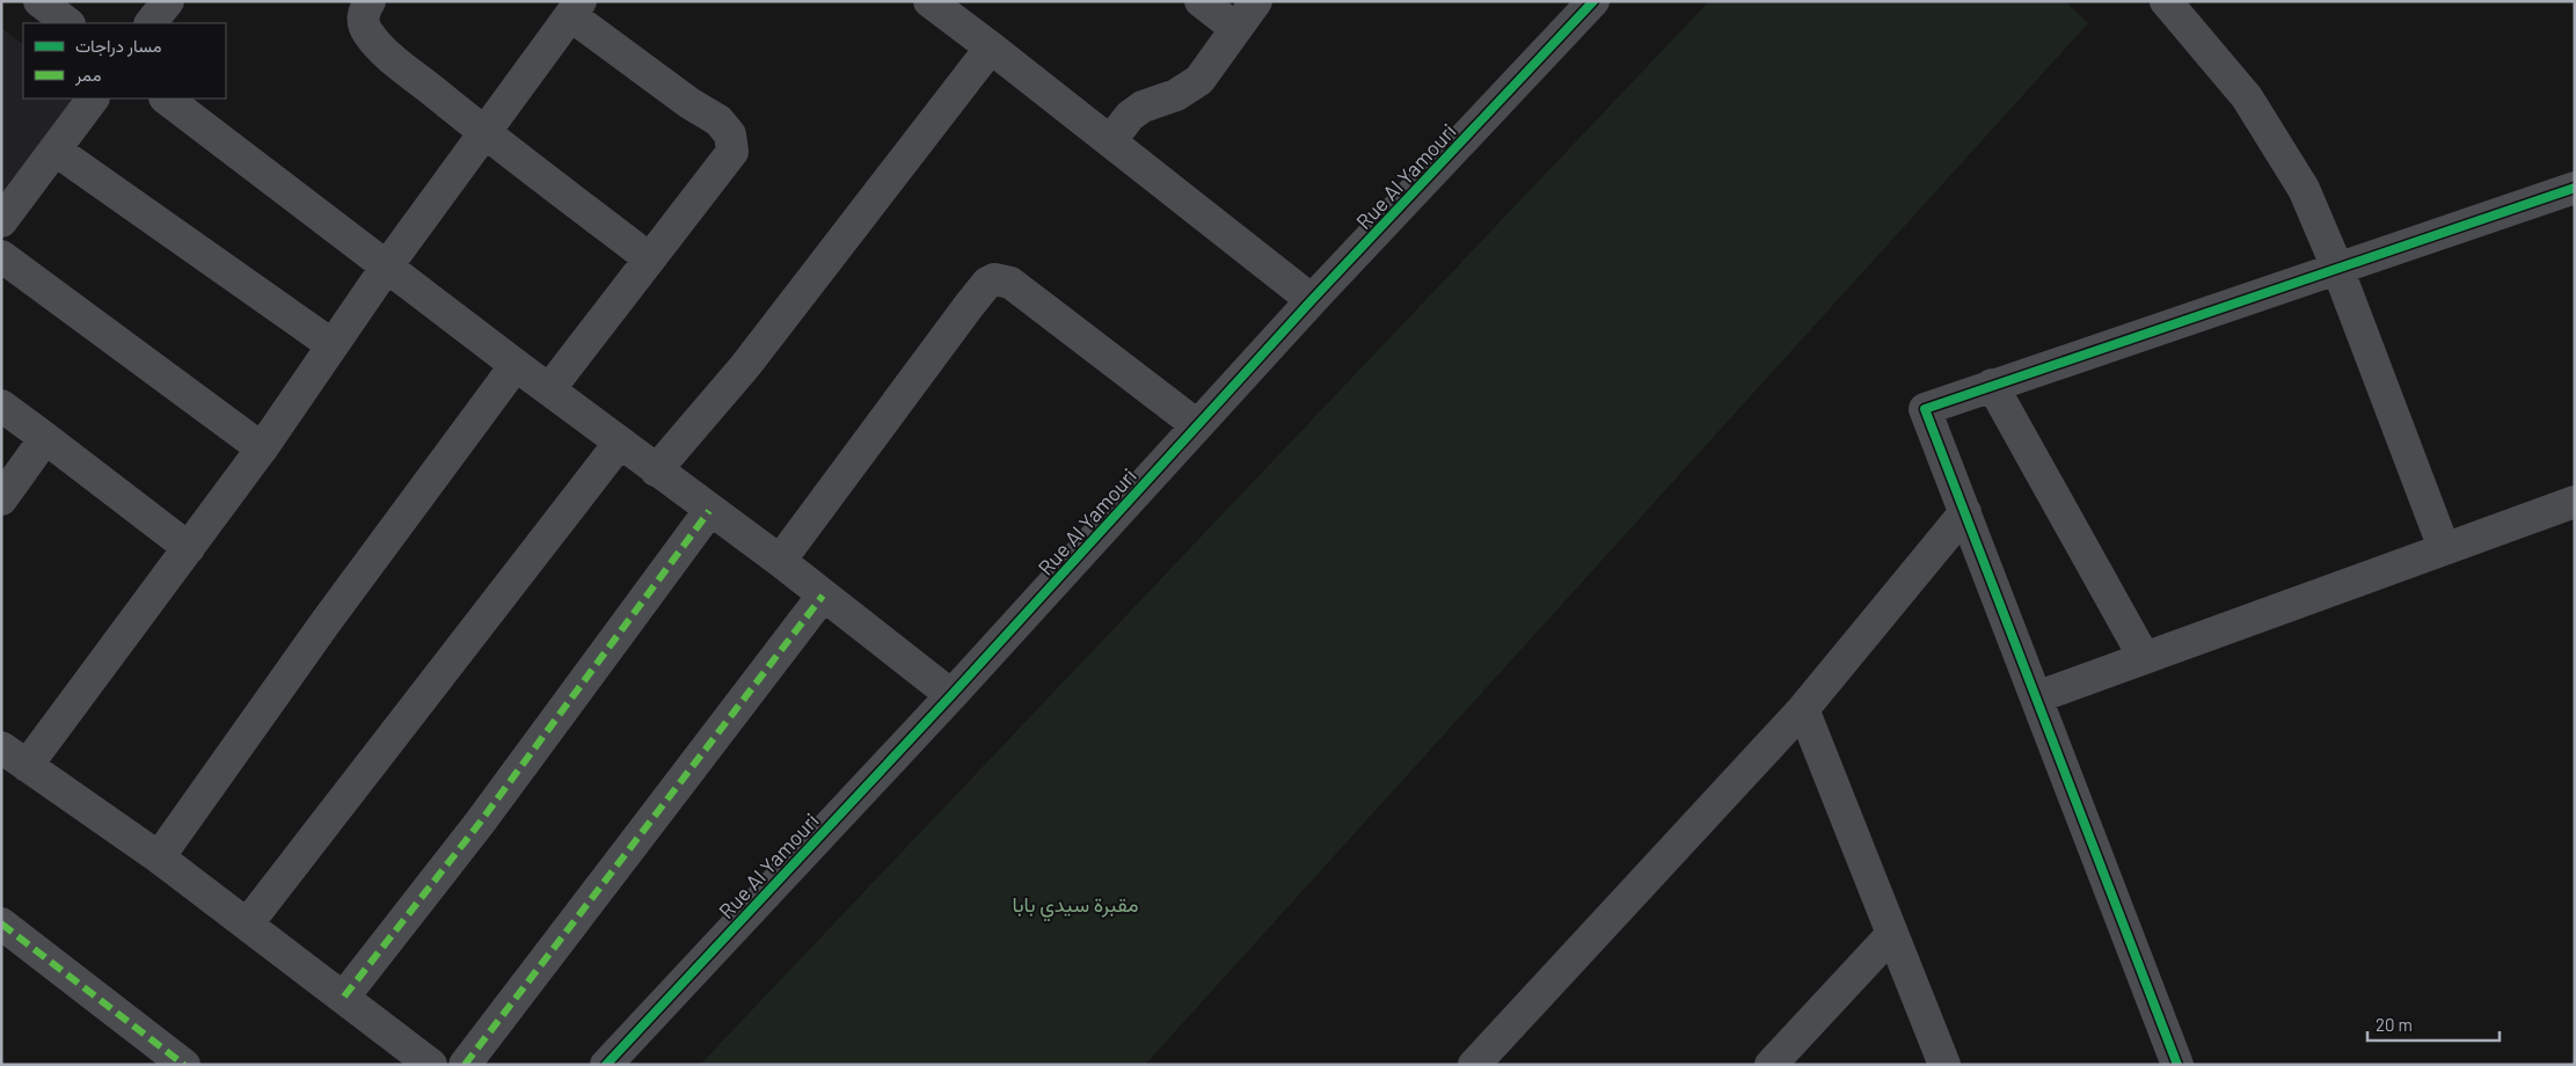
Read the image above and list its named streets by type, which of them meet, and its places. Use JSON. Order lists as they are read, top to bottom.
{
  "streets": {
    "street": ["Rue Al Yamouri"]
  },
  "parks": ["مقبرة سيدي بابا"],
  "legend": ["مسار دراجات", "ممر"],
  "scale_bar": "20 m"
}
